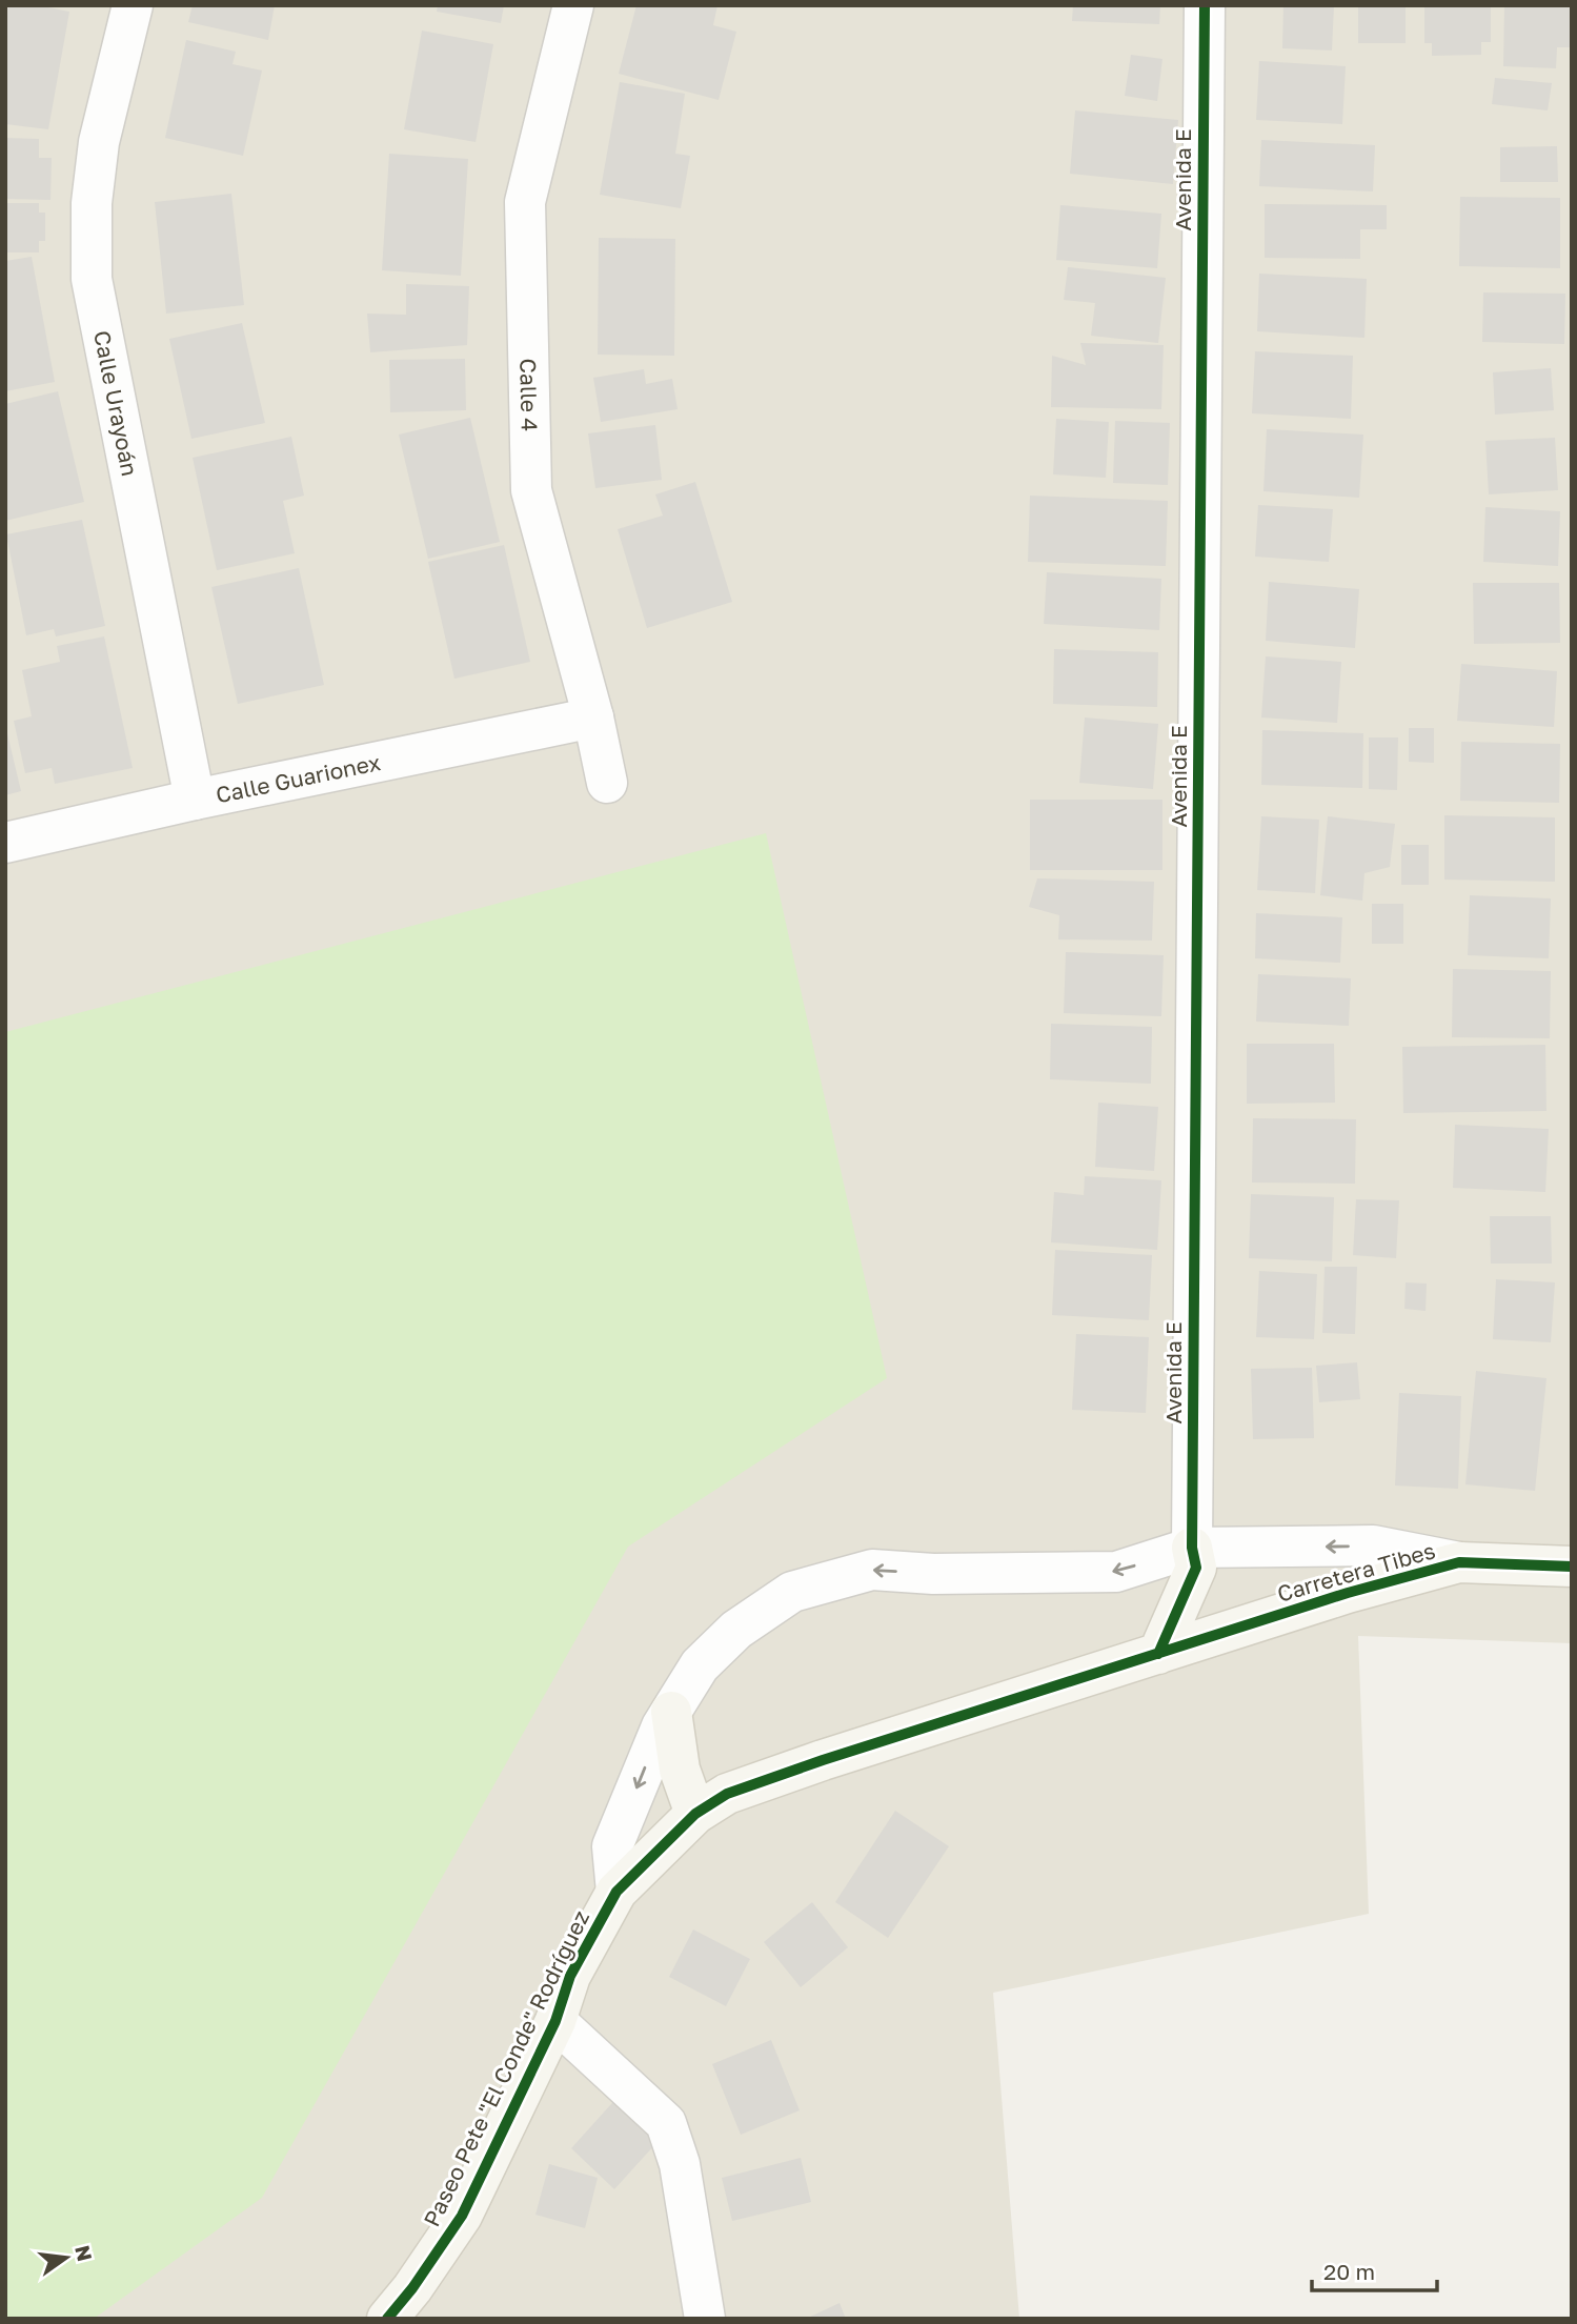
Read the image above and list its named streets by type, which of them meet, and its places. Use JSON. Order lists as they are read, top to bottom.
{
  "streets": {
    "street": [
      "Avenida E",
      "Calle 4",
      "Calle Urayoán",
      "Calle Guarionex",
      "Carretera Tibes",
      "Paseo Pete \"El Conde\" Rodríguez"
    ]
  },
  "crossings": [
    ["Calle 4", "Calle Guarionex"],
    ["Calle Urayoán", "Calle Guarionex"],
    ["Carretera Tibes", "Paseo Pete \"El Conde\" Rodríguez"]
  ],
  "scale_bar": "20 m",
  "north": "right"
}
